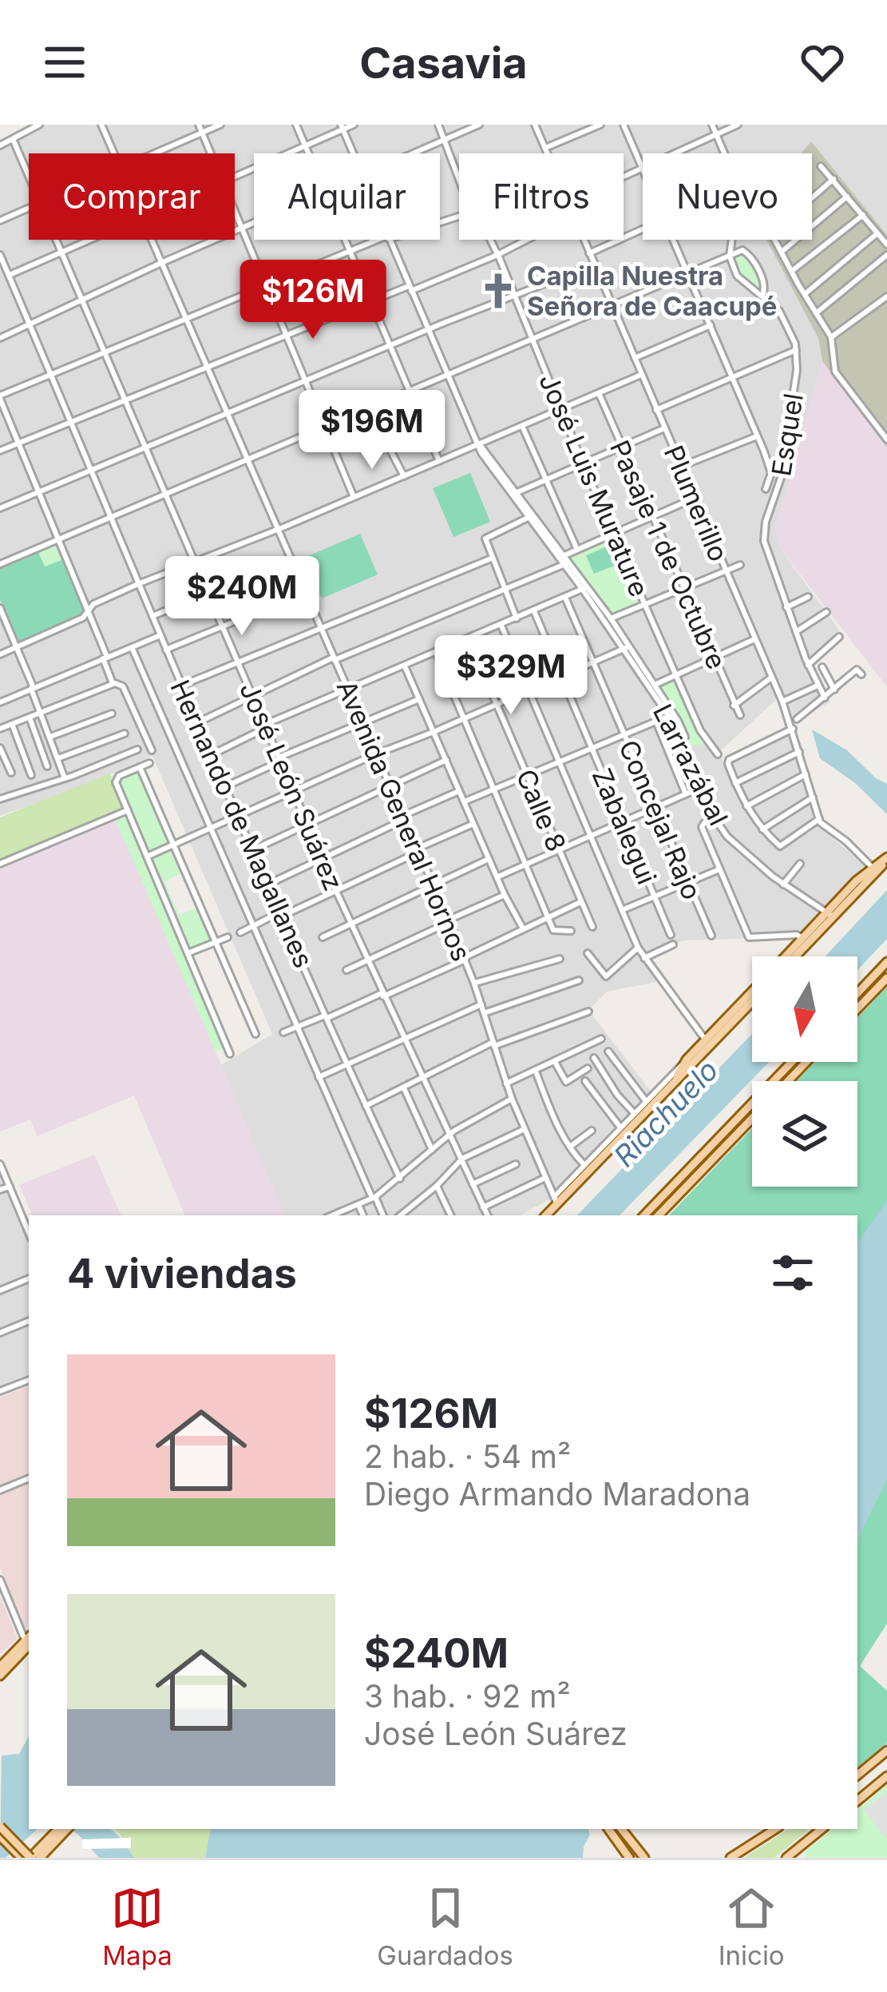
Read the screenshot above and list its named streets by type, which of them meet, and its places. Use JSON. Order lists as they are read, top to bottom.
{
  "streets": {
    "street": [
      "Esquel",
      "José Luis Murature",
      "Plumerillo",
      "Pasaje 1 de Octubre",
      "Larrazábal",
      "José León Suárez",
      "Calle 8",
      "Concejal Rajo",
      "Avenida General Hornos",
      "Hernando de Magallanes",
      "Zabalegui"
    ]
  },
  "water": ["Riachuelo"],
  "places": {
    "church": ["Capilla Nuestra Señora de Caacupé"]
  },
  "north": "bottom",
  "page": {
    "header": "Casavia",
    "chip": [
      "Comprar",
      "Alquilar",
      "Filtros",
      "Nuevo"
    ],
    "price": [
      "$126M",
      "$196M",
      "$240M",
      "$329M"
    ],
    "heading": "4 viviendas",
    "list": [
      {
        "name": "$126M",
        "note": "2 hab. · 54 m² · Diego Armando Maradona"
      },
      {
        "name": "$240M",
        "note": "3 hab. · 92 m² · José León Suárez"
      }
    ],
    "tabs": ["Mapa", "Guardados", "Inicio"]
  }
}
